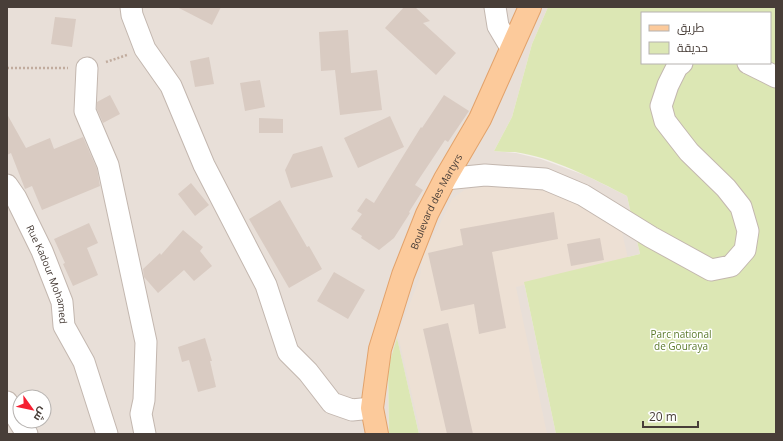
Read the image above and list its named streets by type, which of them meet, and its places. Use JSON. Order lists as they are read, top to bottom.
{
  "streets": {
    "main road": ["Boulevard des Martyrs"],
    "street": ["Rue Kadour Mohamed"]
  },
  "parks": ["Parc national de Gouraya"],
  "legend": ["طريق", "حديقة"],
  "scale_bar": "20 m",
  "north": "bottom right"
}
